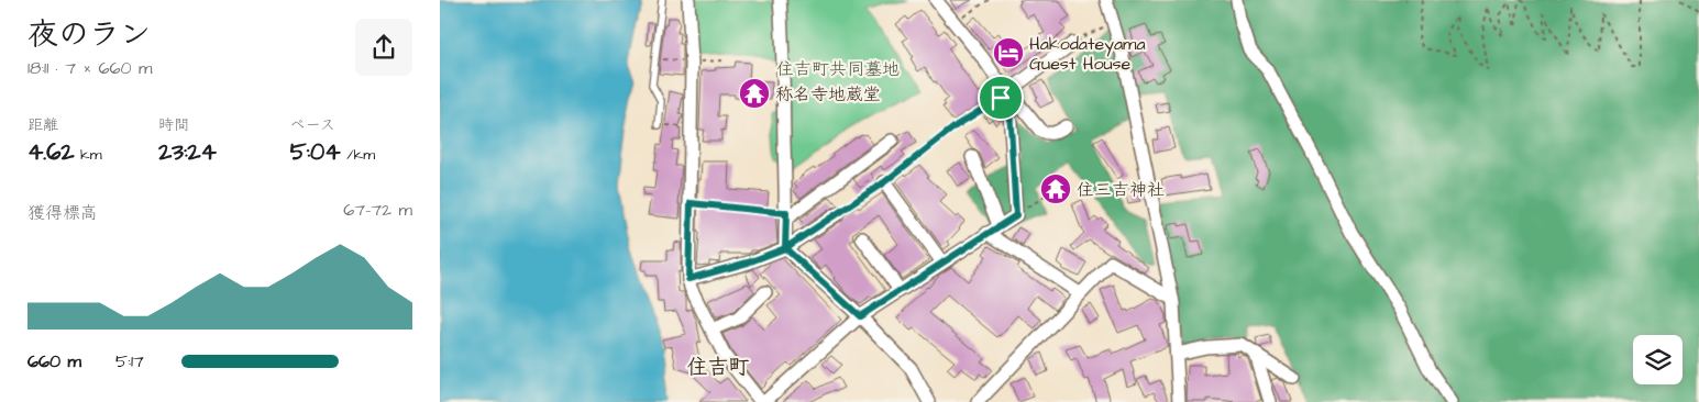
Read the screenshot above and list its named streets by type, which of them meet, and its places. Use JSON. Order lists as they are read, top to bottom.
{
  "districts": ["住吉町"],
  "parks": ["住吉町共同墓地"],
  "places": {
    "hotel": ["Hakodateyama Guest House"],
    "temple": ["称名寺地蔵堂", "住三吉神社"]
  },
  "page": {
    "heading": ["夜のラン", "18:11 · 7 × 660 m"],
    "stats": [
      ["距離", "4.62 km"],
      ["時間", "23:24"],
      ["ペース", "5:04 /km"]
    ],
    "chart": ["獲得標高", "67–72 m"],
    "list": [
      {
        "name": "660 m",
        "note": "5:17"
      }
    ]
  }
}
